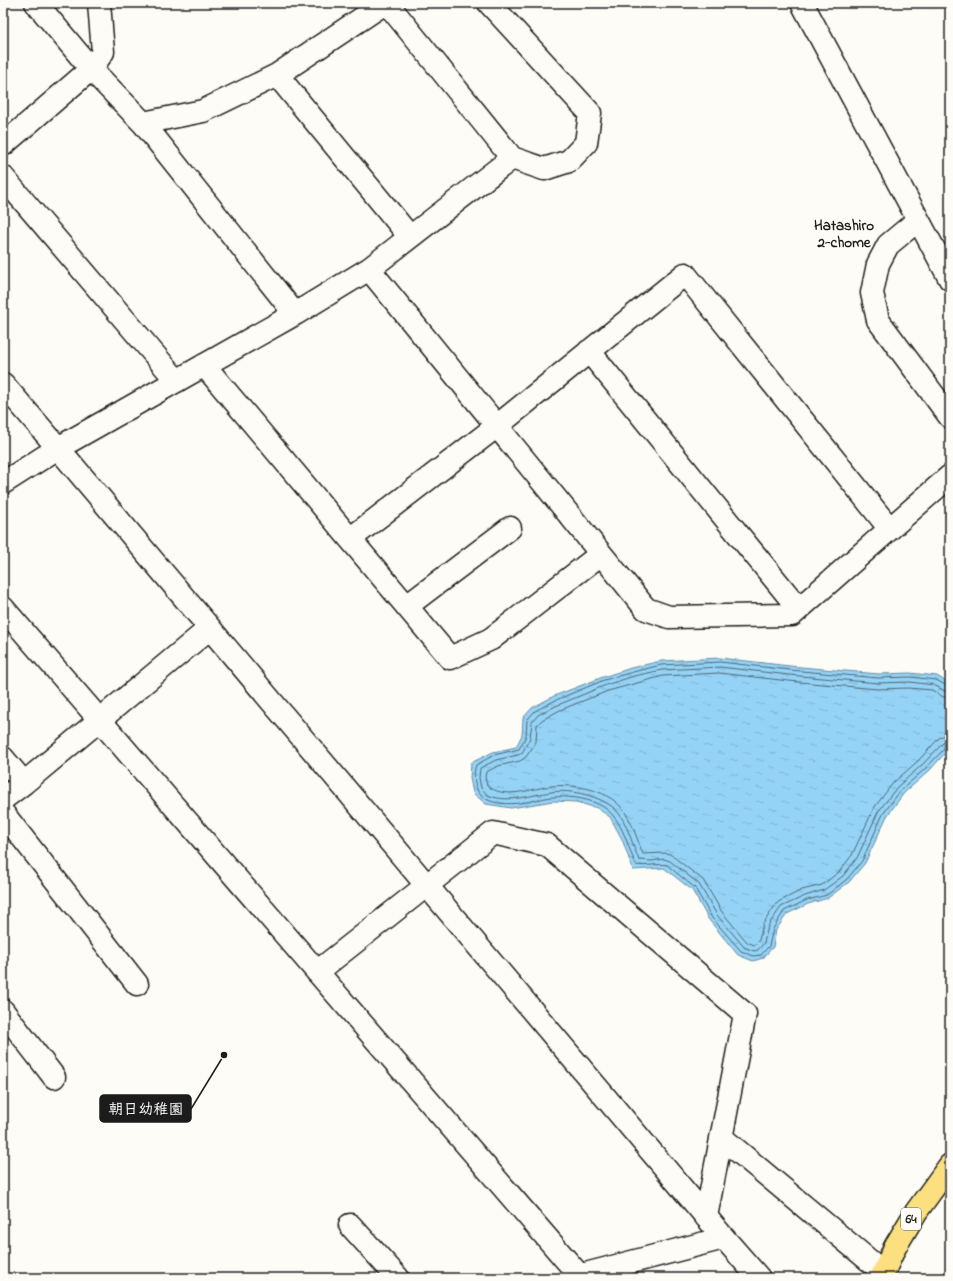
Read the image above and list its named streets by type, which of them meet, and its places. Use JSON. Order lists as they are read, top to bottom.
{
  "streets": {
    "main road": ["64"]
  },
  "districts": ["Hatashiro 2-chome"],
  "places": ["朝日幼稚園"]
}
